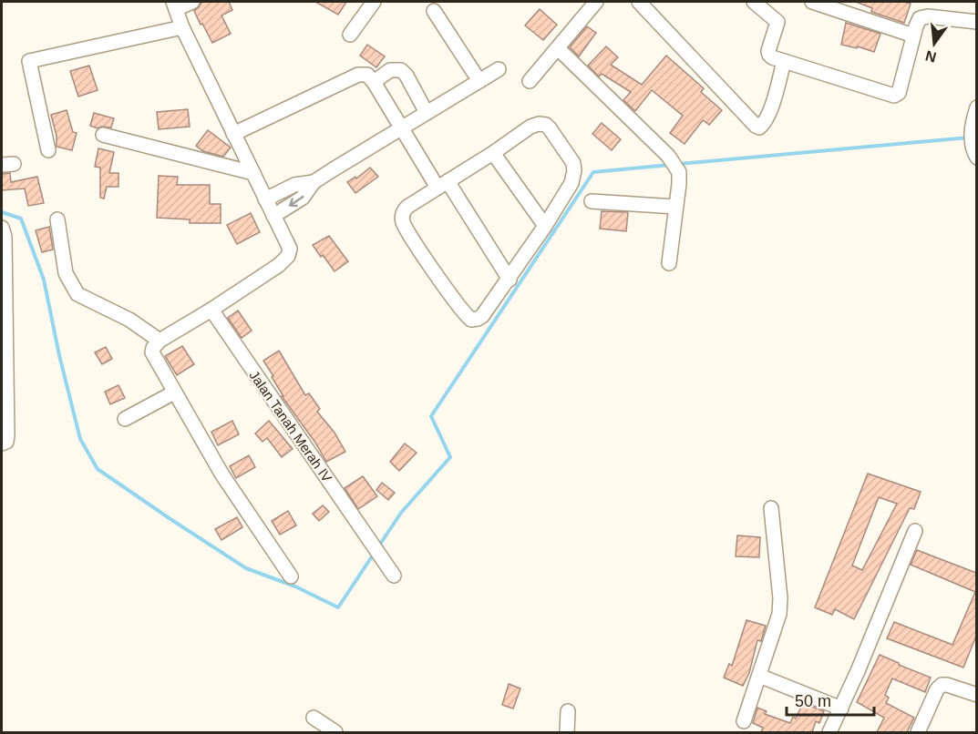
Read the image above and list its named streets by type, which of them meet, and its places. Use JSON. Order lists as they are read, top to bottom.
{
  "streets": {
    "street": ["Jalan Tanah Merah IV"]
  },
  "scale_bar": "50 m",
  "north": "bottom"
}
